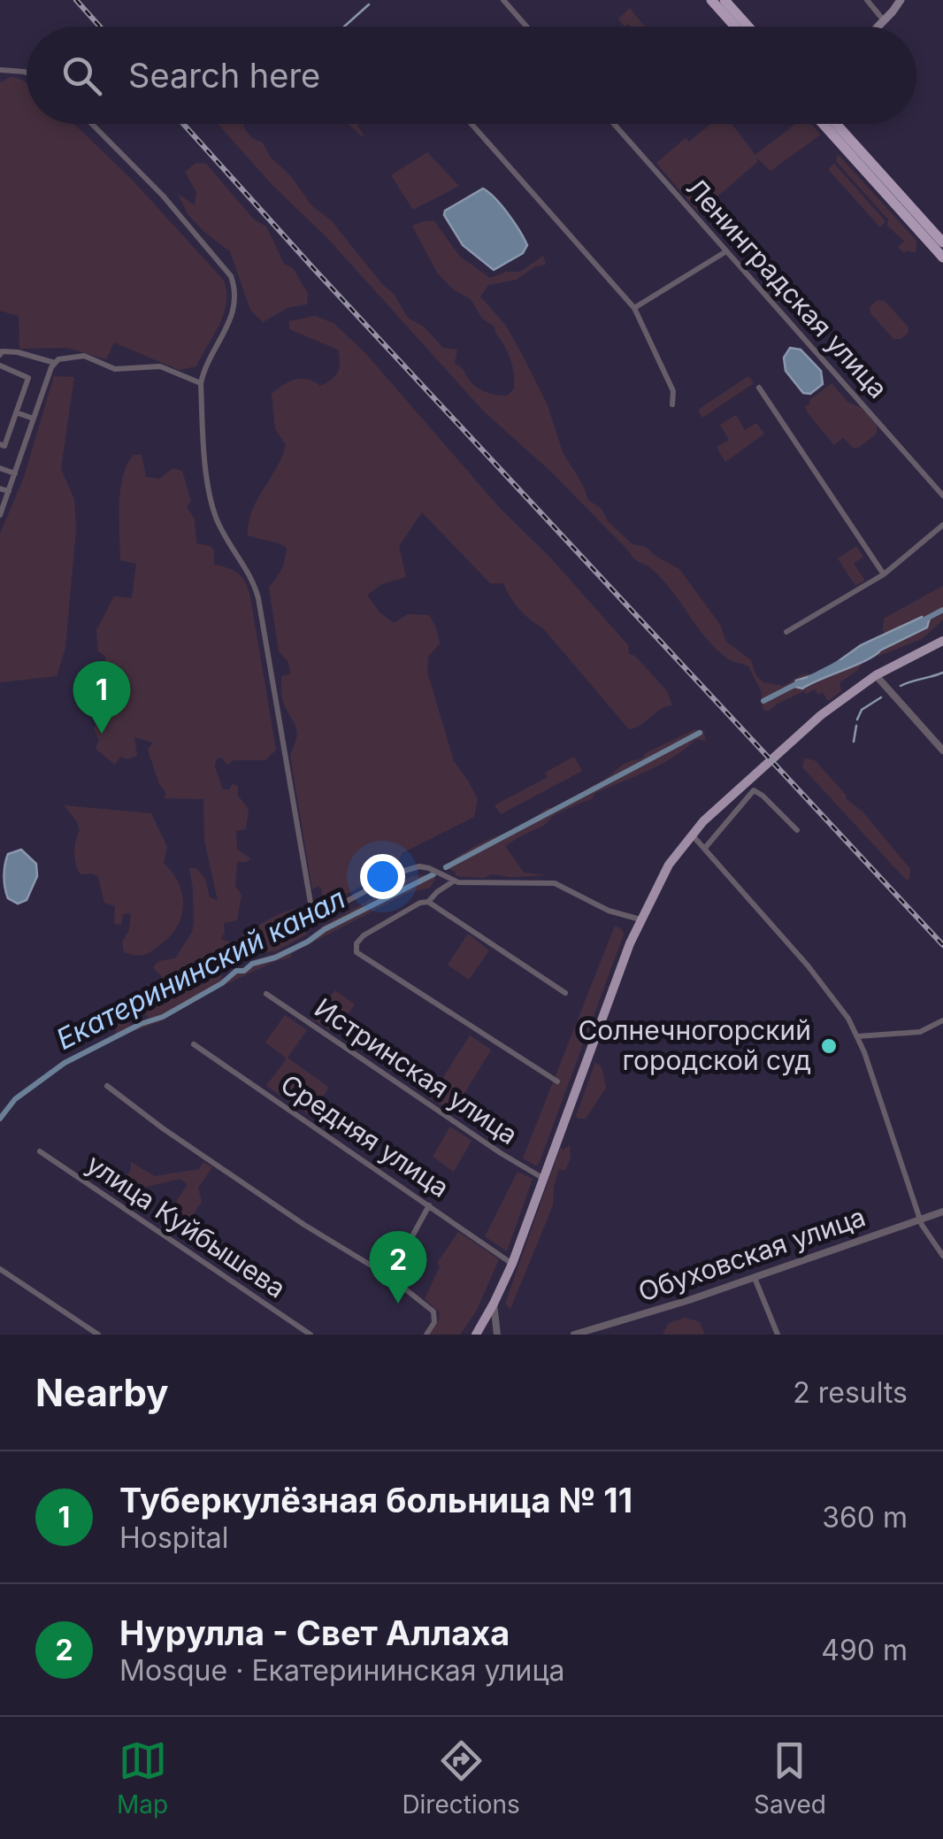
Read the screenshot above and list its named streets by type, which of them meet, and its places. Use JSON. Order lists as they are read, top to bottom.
{
  "streets": {
    "street": [
      "Ленинградская улица",
      "Истринская улица",
      "Средняя улица",
      "улица Куйбышева",
      "Обуховская улица"
    ]
  },
  "water": ["Екатерининский канал"],
  "places": ["Солнечногорский городской суд"],
  "page": {
    "search": "Search here",
    "pins": ["1", "2"],
    "heading": ["Nearby", "2 results"],
    "list": [
      {
        "mark": "1",
        "name": "Туберкулёзная больница № 11",
        "note": "Hospital",
        "value": "360 m"
      },
      {
        "mark": "2",
        "name": "Нурулла - Свет Аллаха",
        "note": "Mosque · Екатерининская улица",
        "value": "490 m"
      }
    ],
    "nav": ["Map", "Directions", "Saved"]
  }
}
